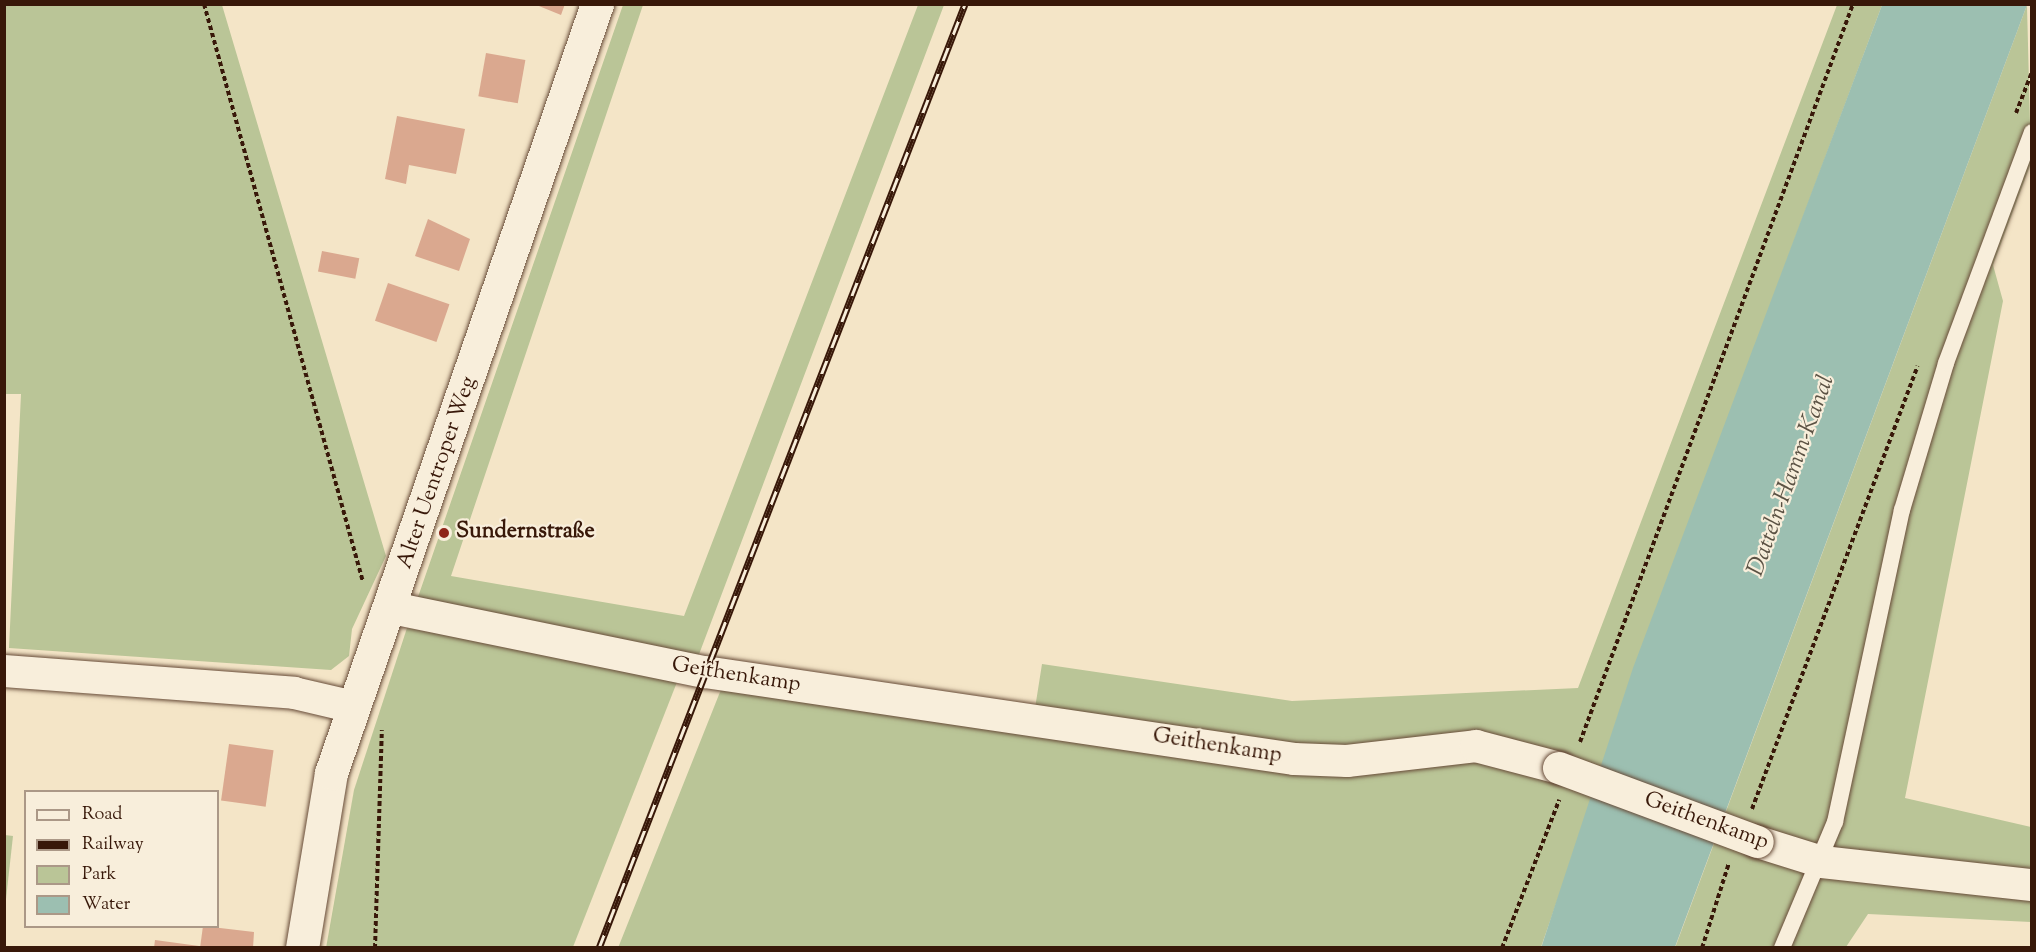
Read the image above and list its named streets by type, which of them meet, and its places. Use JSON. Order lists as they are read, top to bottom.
{
  "streets": {
    "street": ["Alter Uentroper Weg", "Geithenkamp"]
  },
  "crossings": [
    ["Alter Uentroper Weg", "Geithenkamp"]
  ],
  "water": ["Datteln-Hamm-Kanal"],
  "places": ["Sundernstraße"],
  "legend": [
    "Road",
    "Railway",
    "Park",
    "Water"
  ]
}
